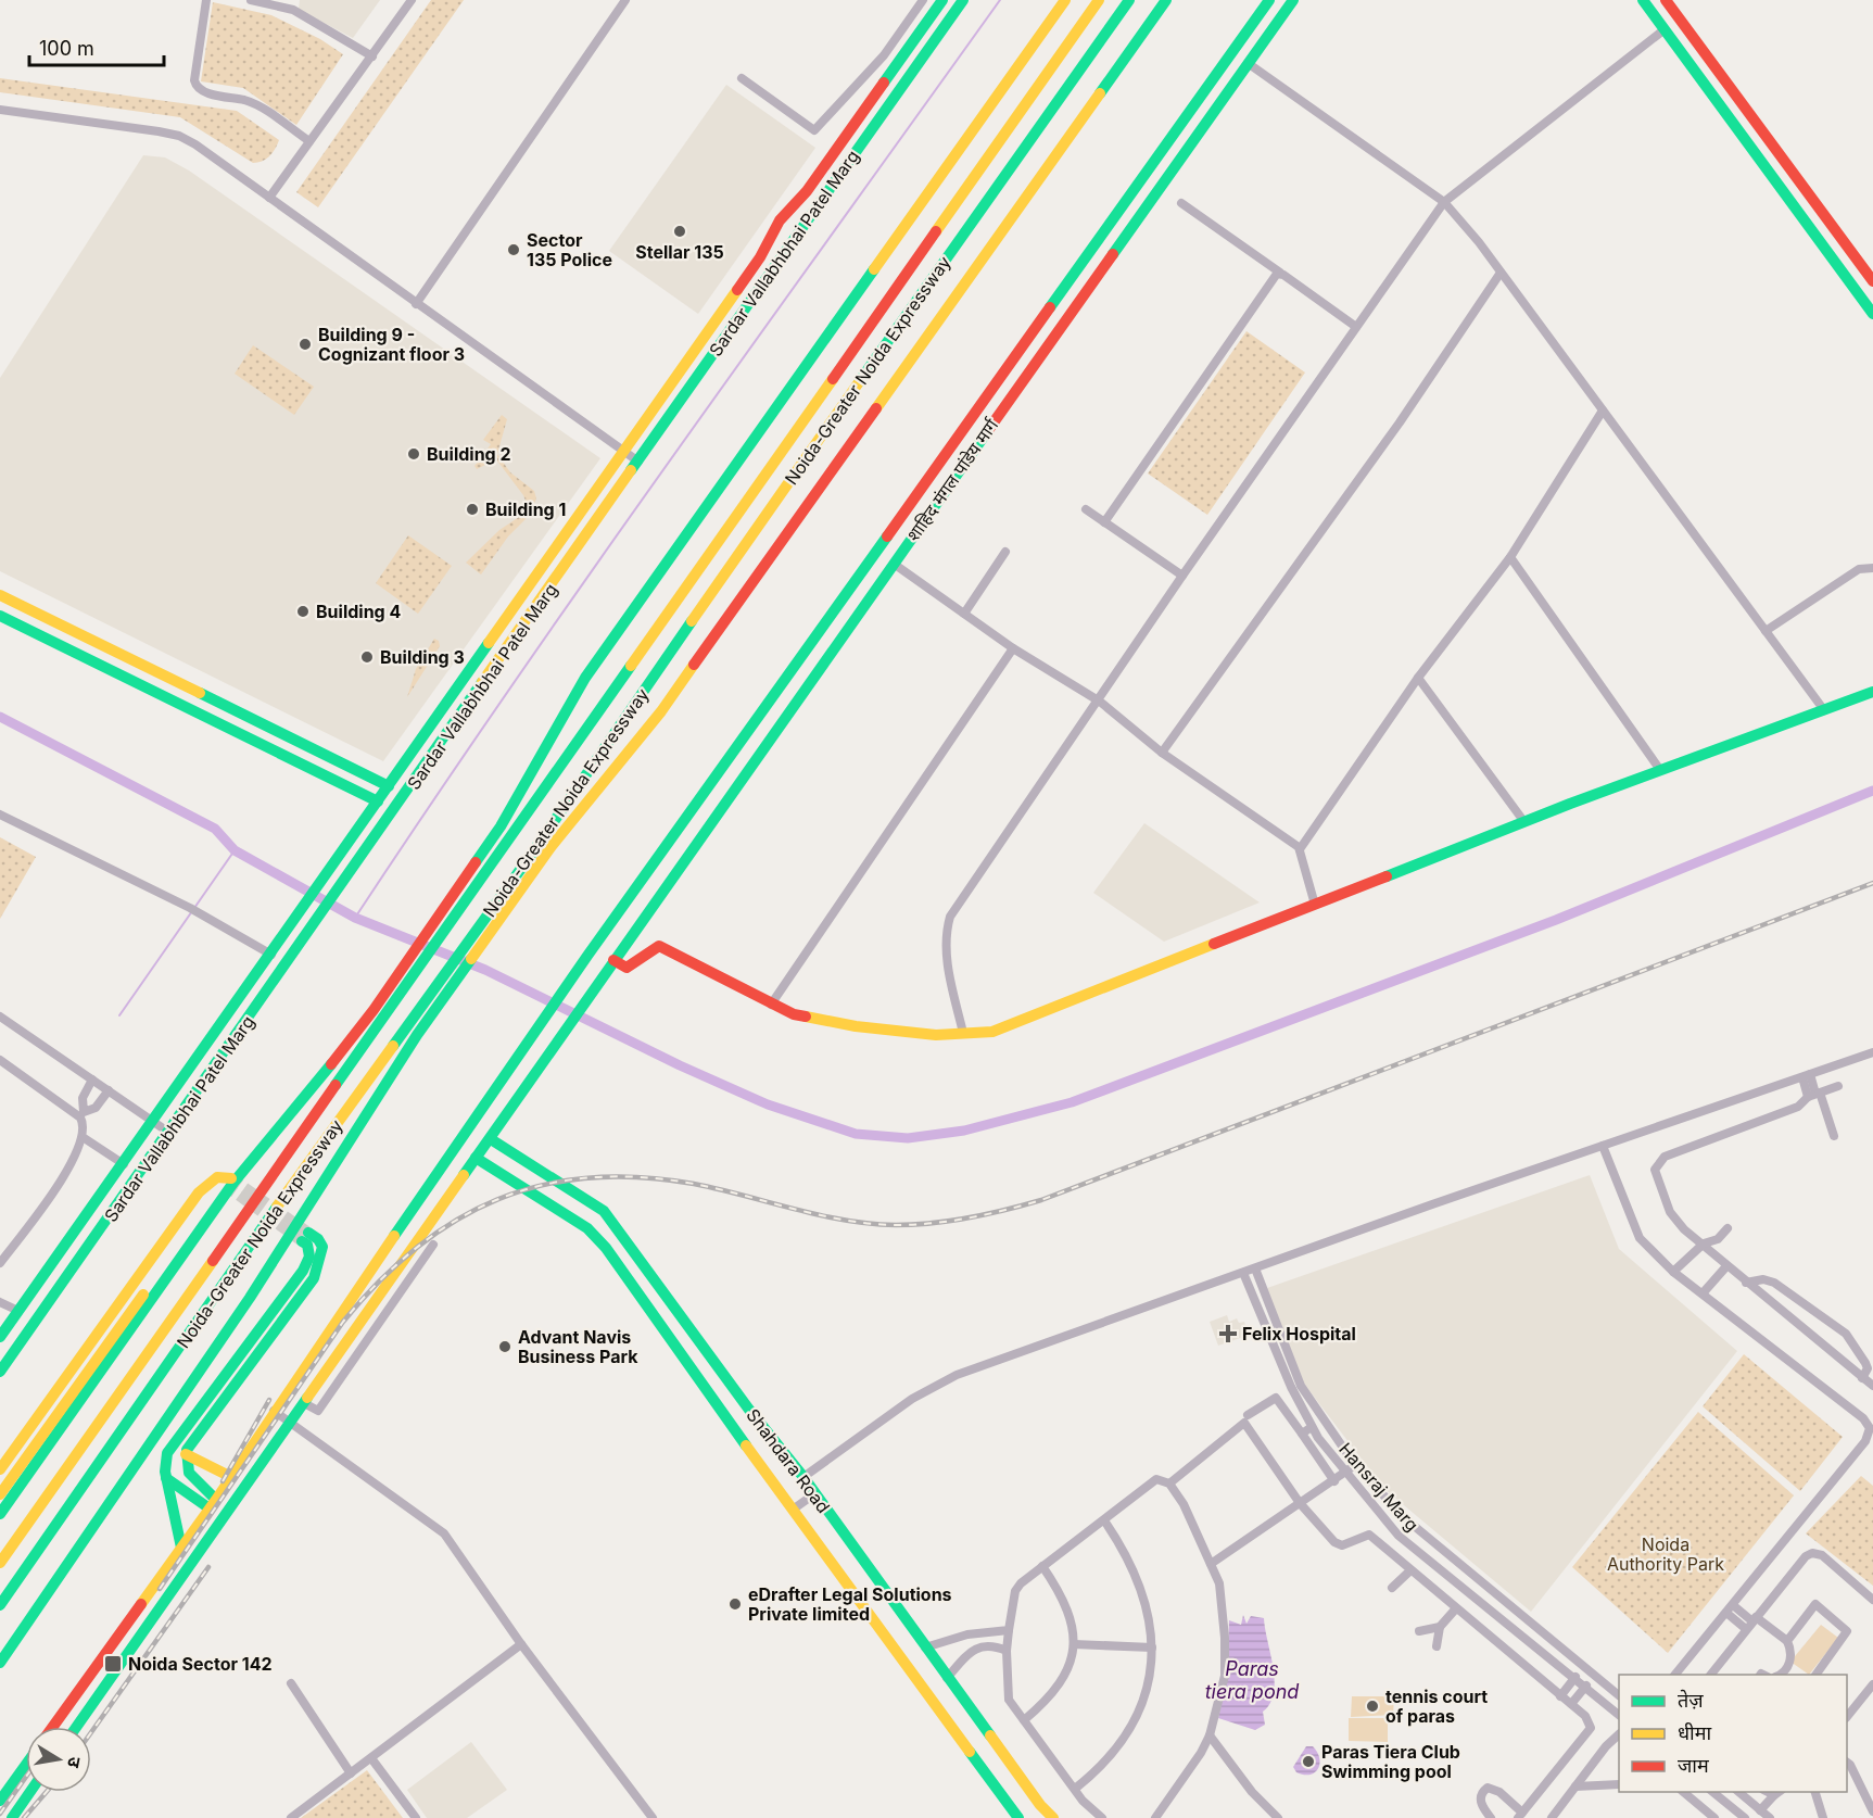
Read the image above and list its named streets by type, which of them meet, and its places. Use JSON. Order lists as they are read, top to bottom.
{
  "streets": {
    "main road": [
      "Sardar Vallabhbhai Patel Marg",
      "Noida-Greater Noida Expressway",
      "शाहिद मंगल पांडेय मार्ग",
      "Shahdara Road"
    ],
    "street": ["Hansraj Marg"]
  },
  "crossings": [
    ["शाहिद मंगल पांडेय मार्ग", "Shahdara Road"]
  ],
  "water": ["Paras tiera pond"],
  "parks": ["Noida Authority Park"],
  "places": {
    "other": [
      "Stellar 135",
      "Sector 135 Police",
      "Building 9 - Cognizant floor 3",
      "Building 2",
      "Building 1",
      "Building 4",
      "Building 3",
      "Advant Navis Business Park",
      "eDrafter Legal Solutions Private limited",
      "tennis court of paras",
      "Paras Tiera Club Swimming pool"
    ],
    "health": ["Felix Hospital"],
    "transit": ["Noida Sector 142"]
  },
  "legend": ["तेज़", "धीमा", "जाम"],
  "scale_bar": "100 m",
  "north": "right"
}
